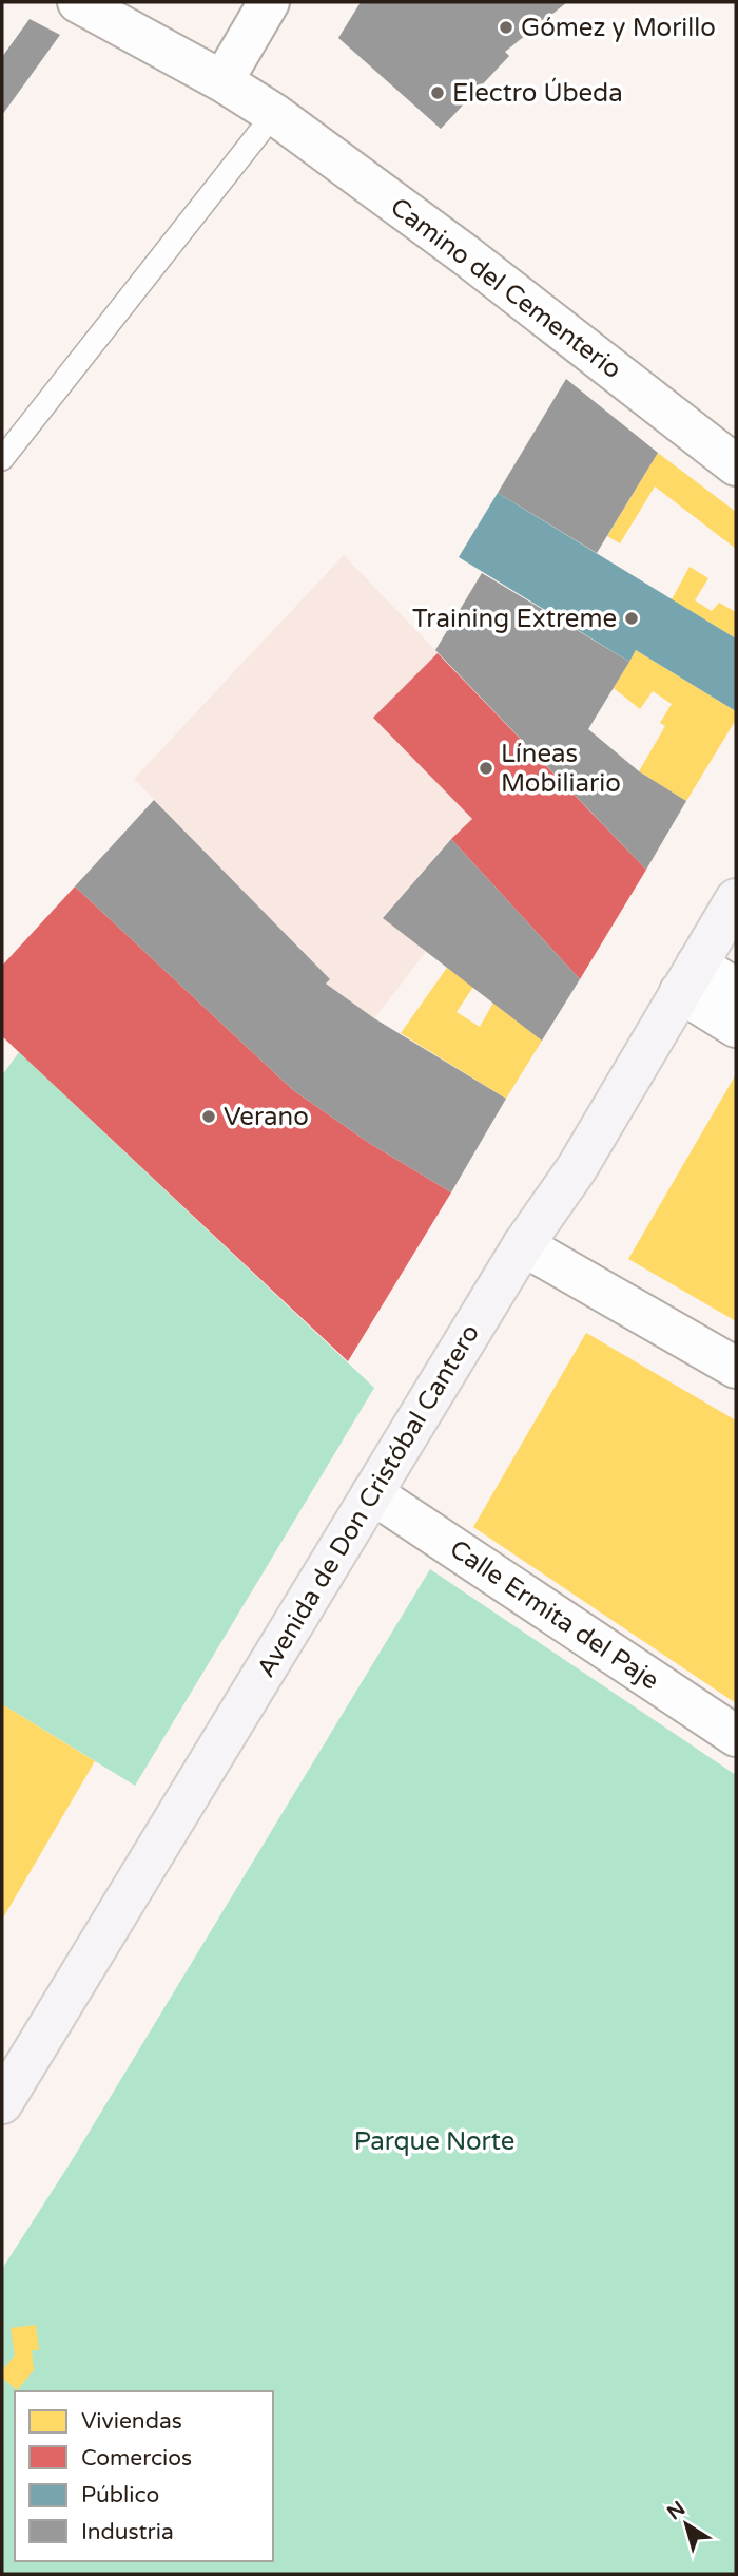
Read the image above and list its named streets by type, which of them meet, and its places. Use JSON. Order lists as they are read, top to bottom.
{
  "streets": {
    "main road": ["Avenida de Don Cristóbal Cantero"],
    "street": ["Camino del Cementerio", "Calle Ermita del Paje"]
  },
  "crossings": [
    ["Avenida de Don Cristóbal Cantero", "Calle Ermita del Paje"]
  ],
  "parks": ["Parque Norte"],
  "places": [
    "Gómez y Morillo",
    "Electro Úbeda",
    "Training Extreme",
    "Líneas Mobiliario",
    "Verano"
  ],
  "legend": [
    "Viviendas",
    "Comercios",
    "Público",
    "Industria"
  ],
  "north": "top left"
}
